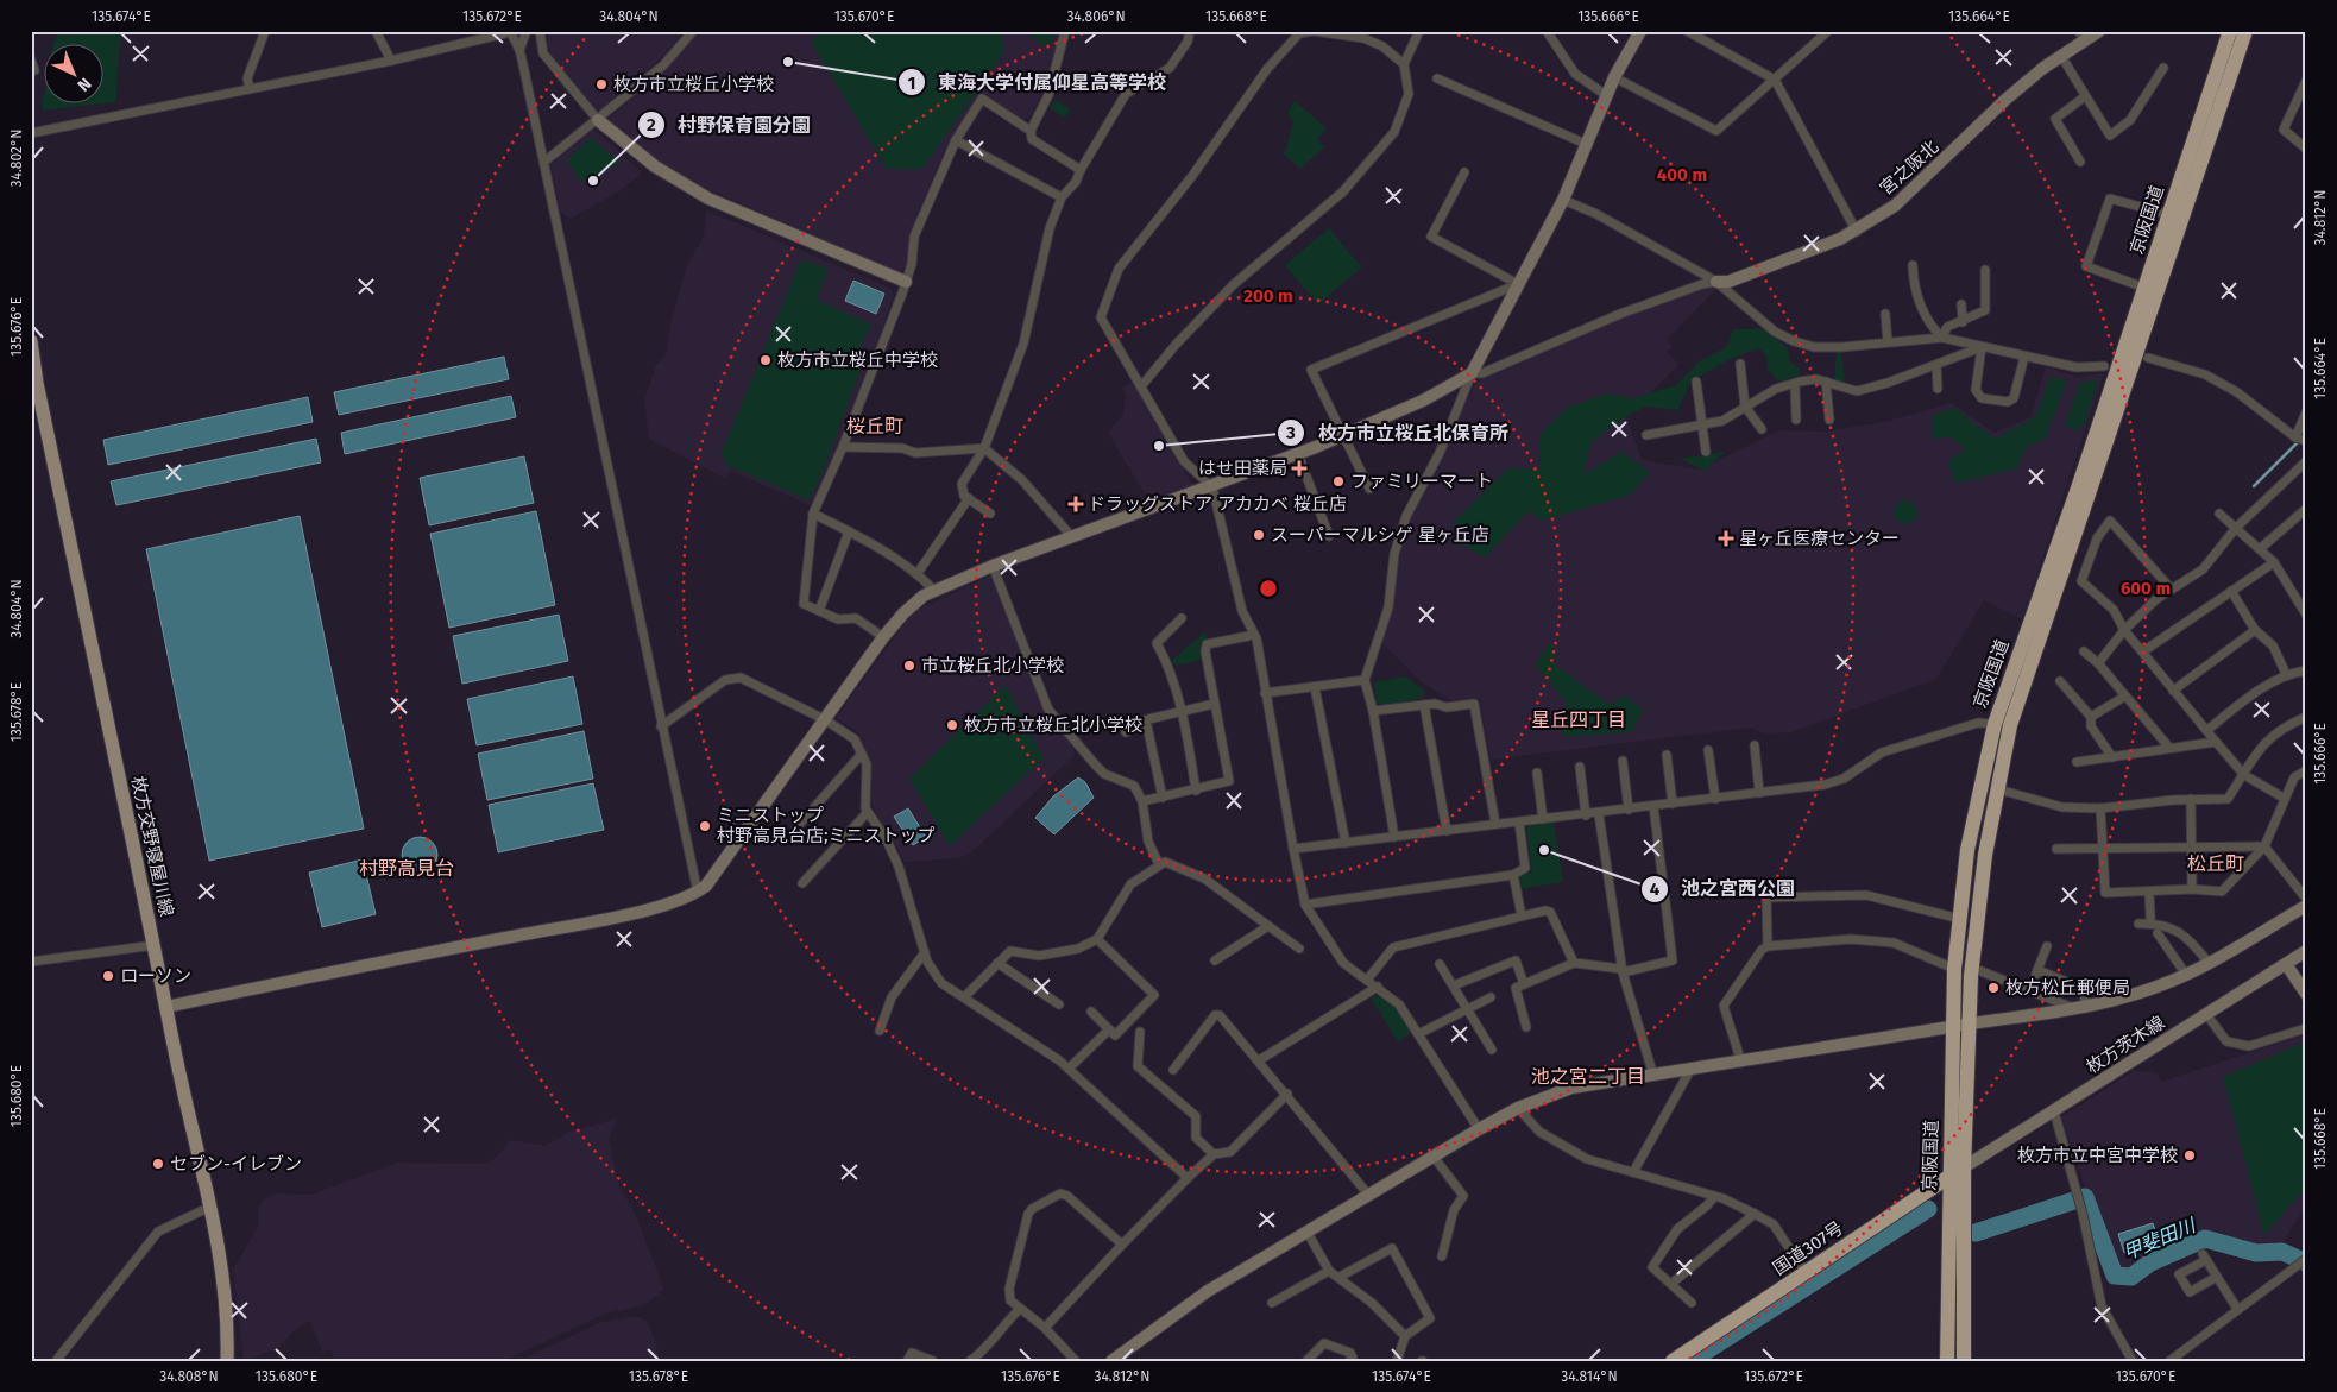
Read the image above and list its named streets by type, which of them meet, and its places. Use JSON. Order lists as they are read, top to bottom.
{
  "streets": {
    "highway": ["京阪国道", "国道307号"],
    "main road": ["枚方交野寝屋川線"],
    "street": ["宮之阪北", "枚方茨木線"]
  },
  "crossings": [
    ["京阪国道", "枚方茨木線"],
    ["京阪国道", "国道307号"],
    ["枚方茨木線", "国道307号"]
  ],
  "districts": [
    "桜丘町",
    "星丘四丁目",
    "松丘町",
    "村野高見台",
    "池之宮二丁目"
  ],
  "water": ["甲斐田川"],
  "places": {
    "other": [
      "東海大学付属仰星高等学校",
      "枚方市立桜丘小学校",
      "村野保育園分園",
      "枚方市立桜丘中学校",
      "枚方市立桜丘北保育所",
      "ファミリーマート",
      "スーパーマルシゲ 星ヶ丘店",
      "市立桜丘北小学校",
      "枚方市立桜丘北小学校",
      "ミニストップ 村野高見台店;ミニストップ",
      "池之宮西公園",
      "ローソン",
      "枚方松丘郵便局",
      "枚方市立中宮中学校",
      "セブン-イレブン"
    ],
    "health": ["はせ田薬局", "ドラッグストア アカカベ 桜丘店", "星ヶ丘医療センター"]
  },
  "north": "bottom right",
  "coordinates": [
    "135.674°E",
    "135.672°E",
    "34.804°N",
    "135.670°E",
    "34.806°N",
    "135.668°E",
    "135.666°E",
    "135.664°E",
    "34.802°N",
    "34.812°N",
    "135.676°E",
    "135.678°E",
    "135.680°E",
    "34.808°N",
    "34.814°N"
  ],
  "rings": ["400 m", "200 m", "600 m"]
}
